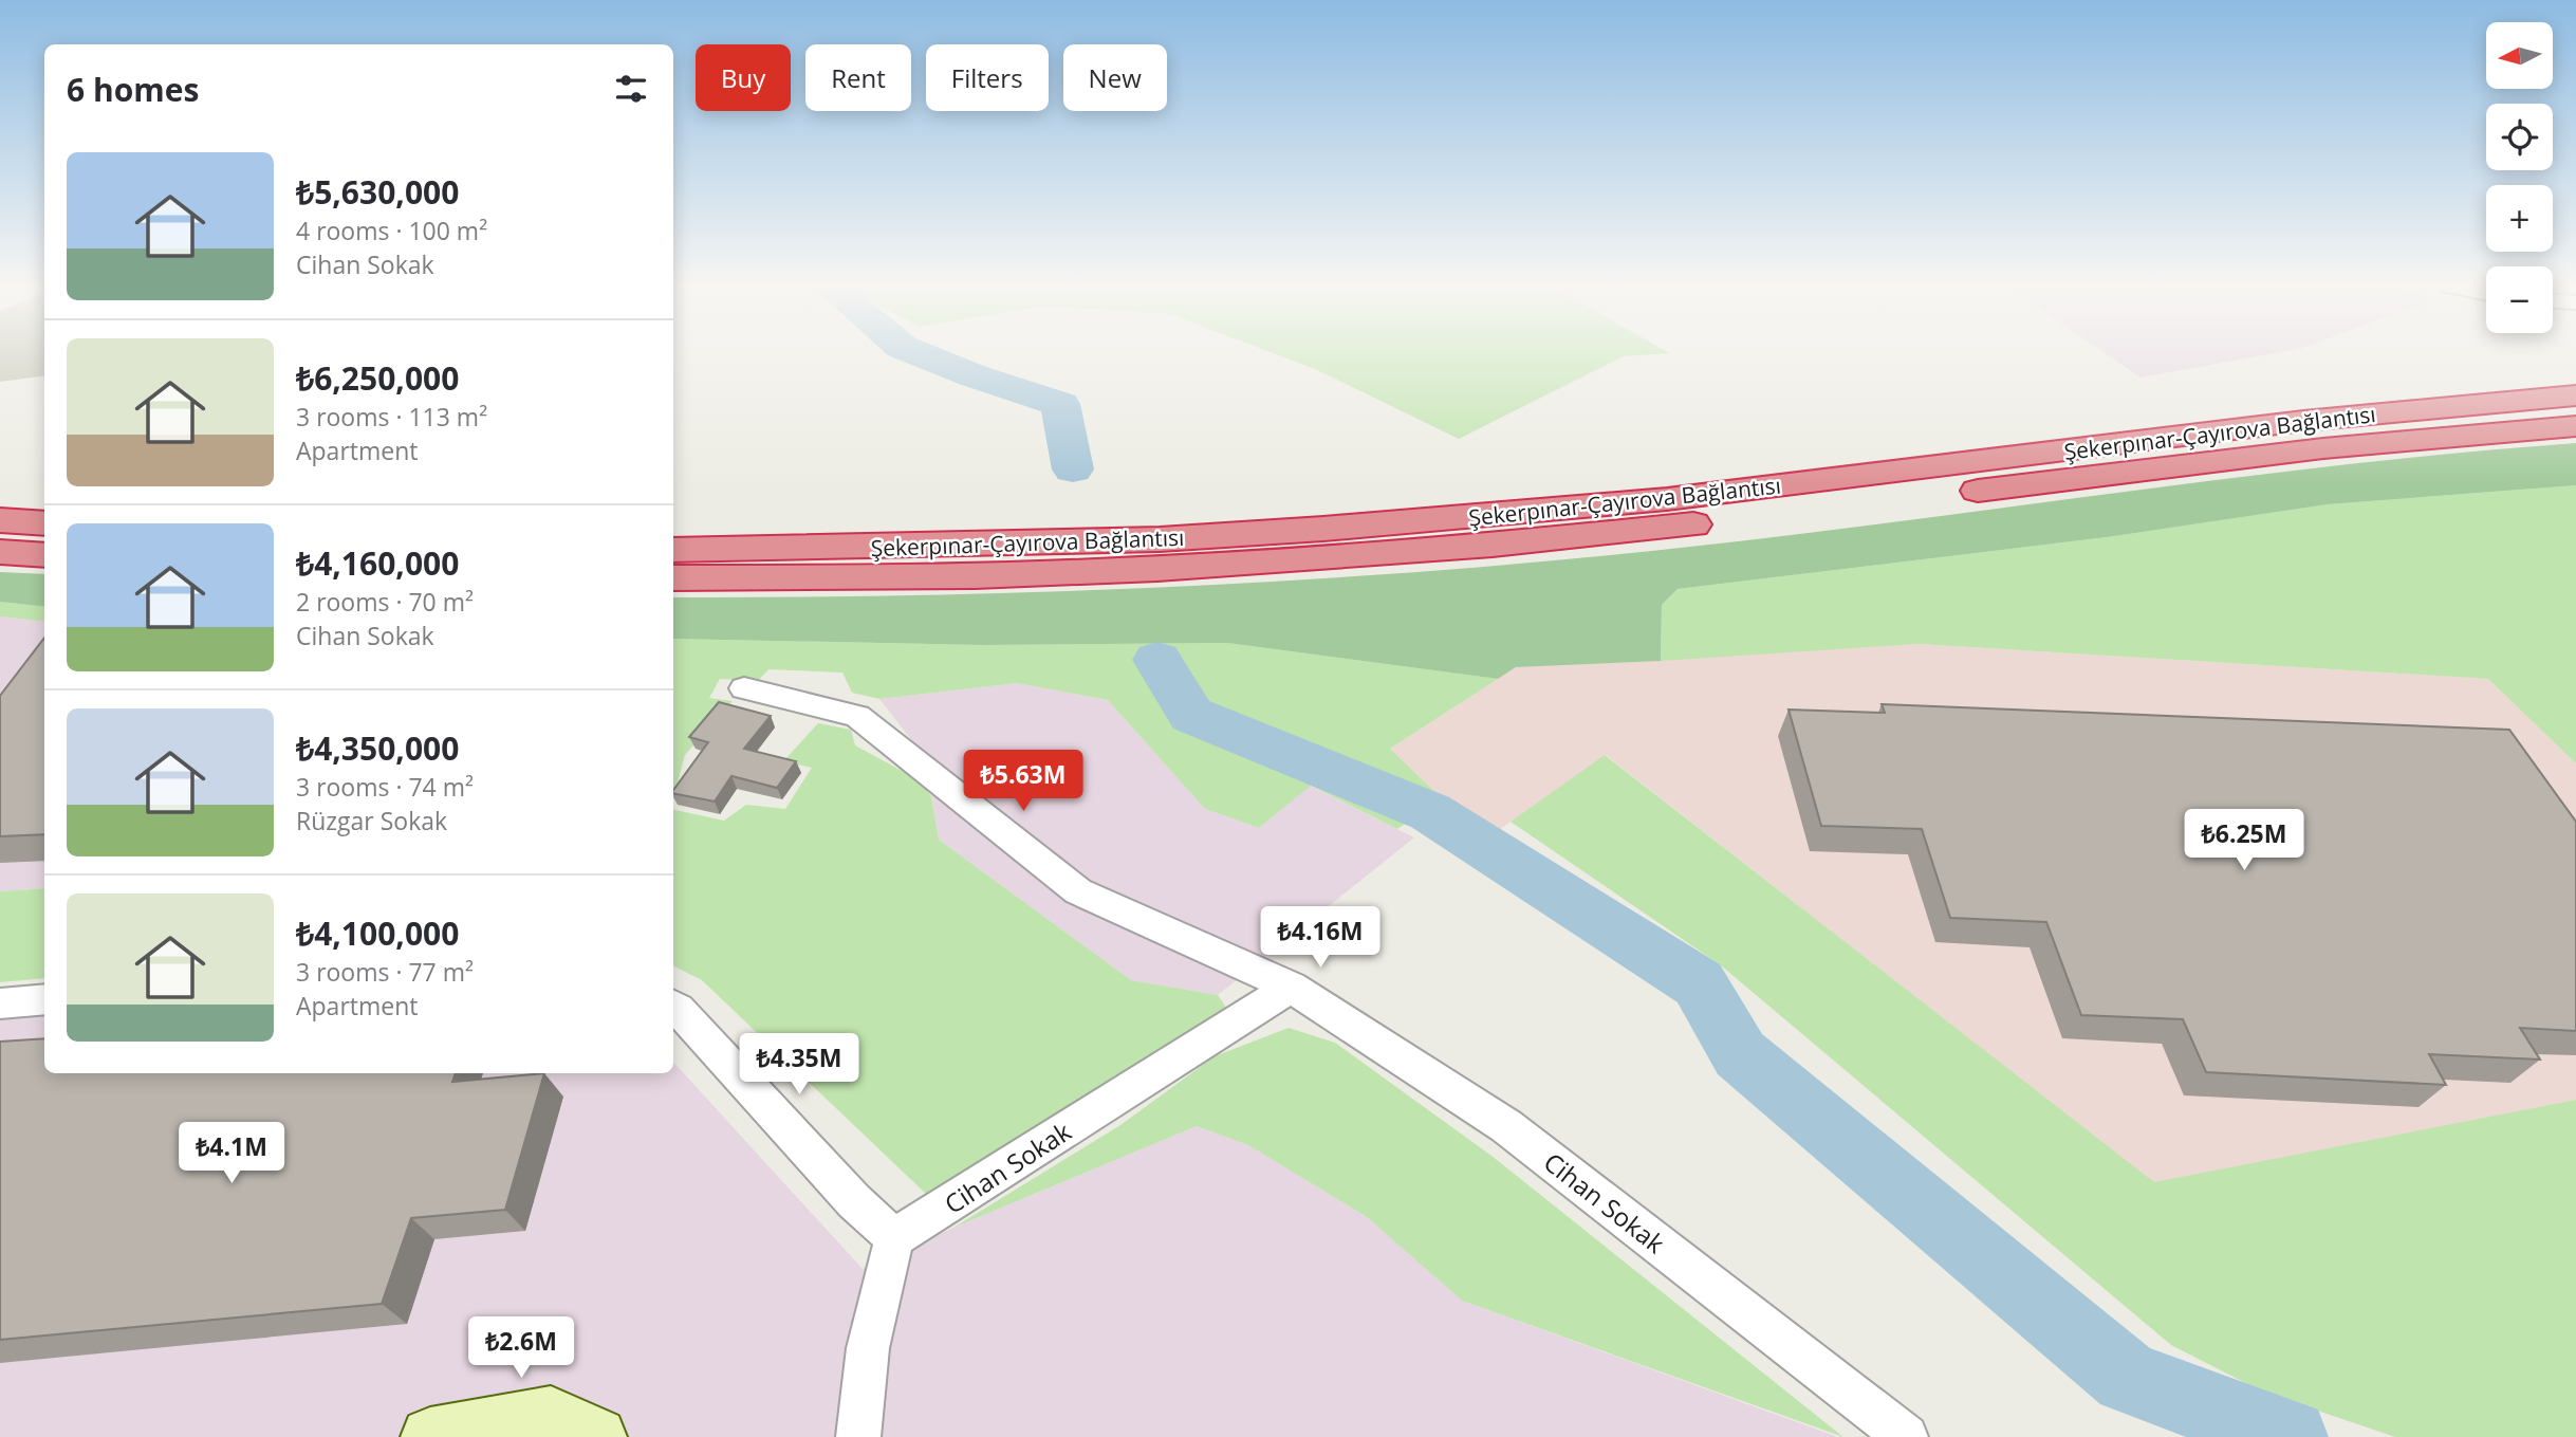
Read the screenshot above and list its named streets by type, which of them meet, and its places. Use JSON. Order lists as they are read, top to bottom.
{
  "streets": {
    "highway": ["Şekerpınar-Çayırova Bağlantısı"],
    "street": ["Cihan Sokak"]
  },
  "north": "left",
  "page": {
    "map_buttons": ["+", "−"],
    "chip": [
      "Buy",
      "Rent",
      "Filters",
      "New"
    ],
    "heading": "6 homes",
    "list": [
      {
        "name": "₺5,630,000",
        "note": "4 rooms · 100 m² · Cihan Sokak"
      },
      {
        "name": "₺6,250,000",
        "note": "3 rooms · 113 m² · Apartment"
      },
      {
        "name": "₺4,160,000",
        "note": "2 rooms · 70 m² · Cihan Sokak"
      },
      {
        "name": "₺4,350,000",
        "note": "3 rooms · 74 m² · Rüzgar Sokak"
      },
      {
        "name": "₺4,100,000",
        "note": "3 rooms · 77 m² · Apartment"
      }
    ],
    "price": [
      "₺5.63M",
      "₺6.25M",
      "₺4.16M",
      "₺4.35M",
      "₺4.1M",
      "₺2.6M"
    ]
  }
}
